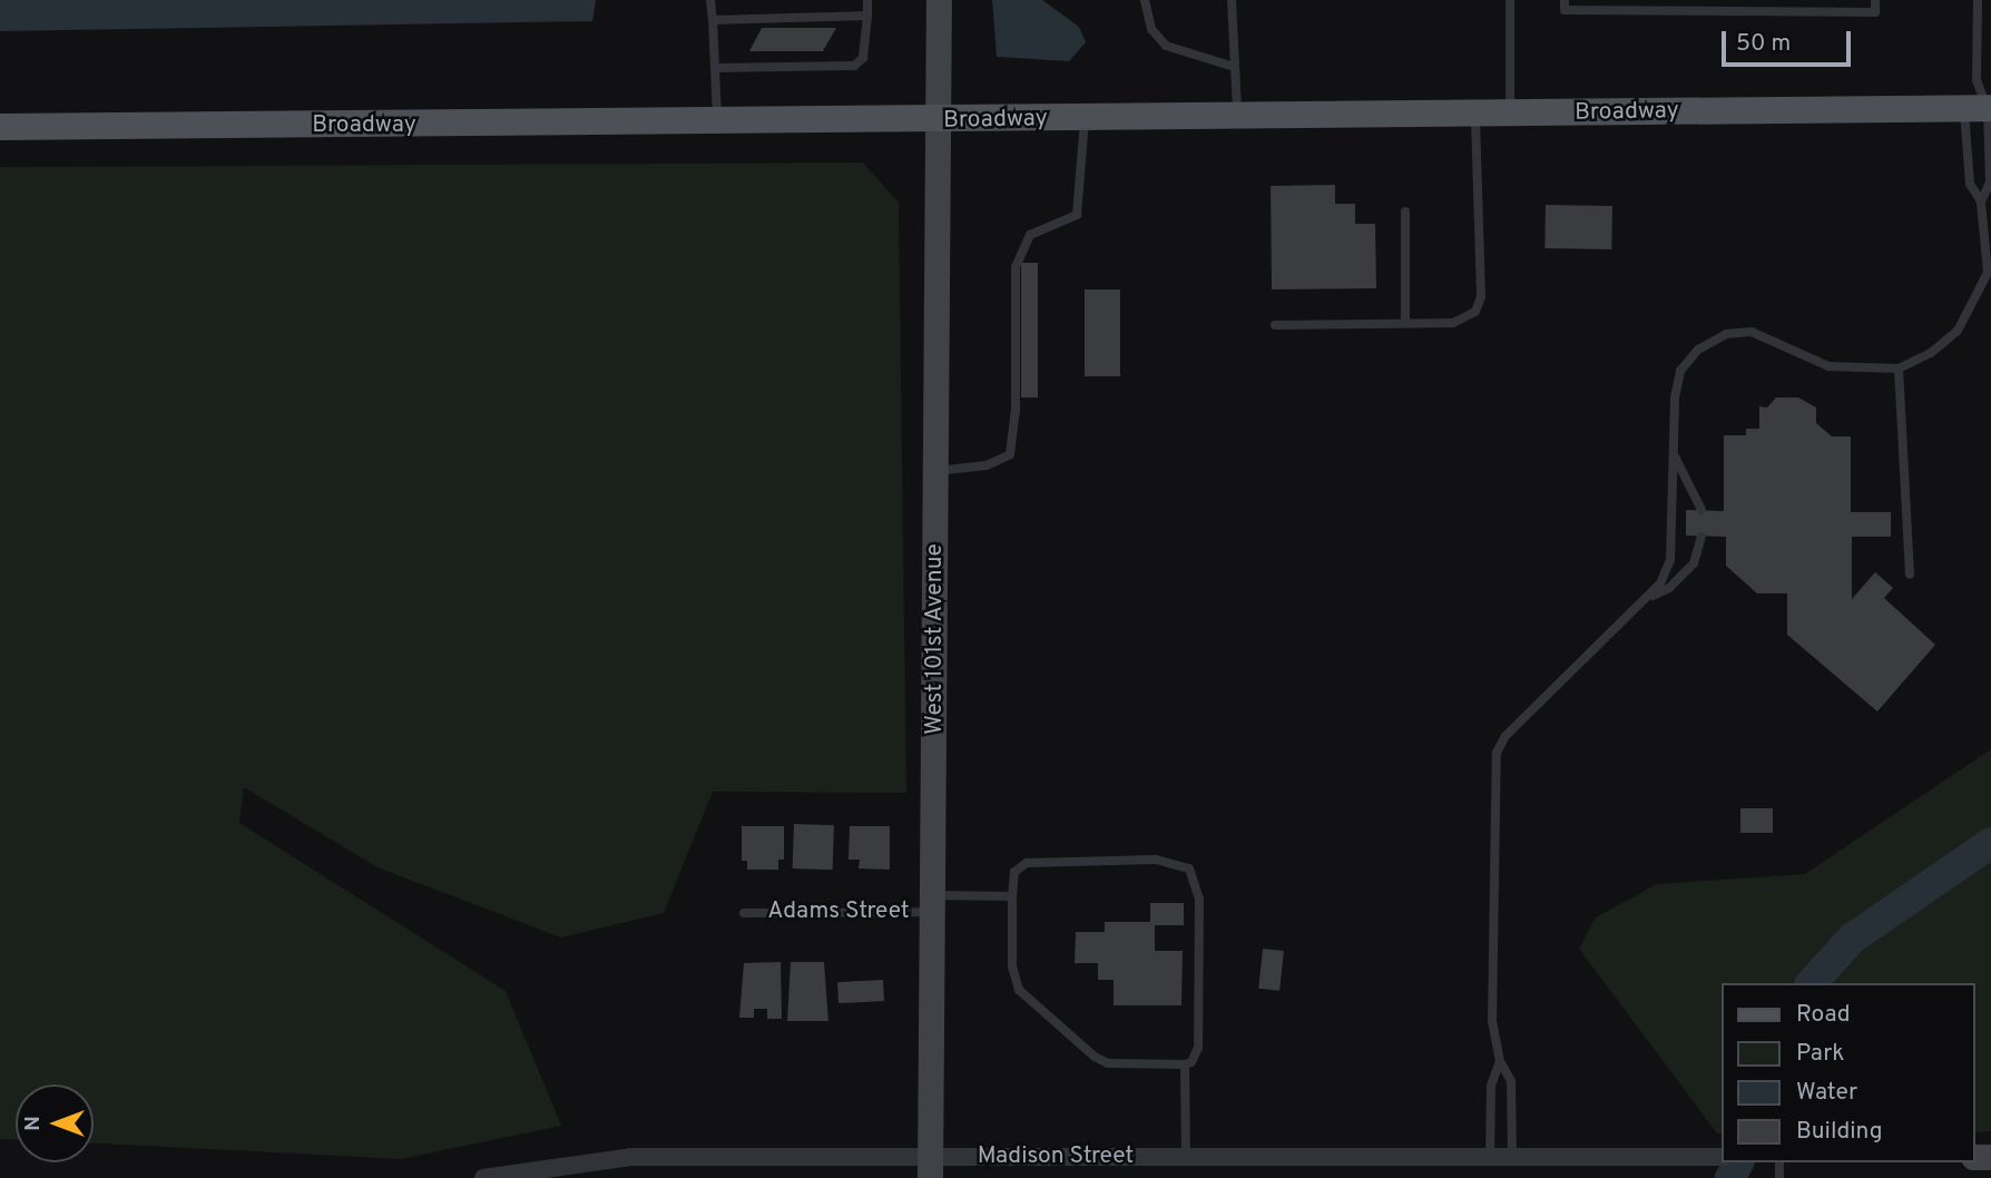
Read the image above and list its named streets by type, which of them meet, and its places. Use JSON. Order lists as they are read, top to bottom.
{
  "streets": {
    "main road": ["Broadway"],
    "street": ["West 101st Avenue", "Madison Street"],
    "lane": ["Adams Street"]
  },
  "crossings": [
    ["Broadway", "West 101st Avenue"],
    ["West 101st Avenue", "Adams Street"],
    ["West 101st Avenue", "Madison Street"]
  ],
  "legend": [
    "Road",
    "Park",
    "Water",
    "Building"
  ],
  "scale_bar": "50 m",
  "north": "left"
}
